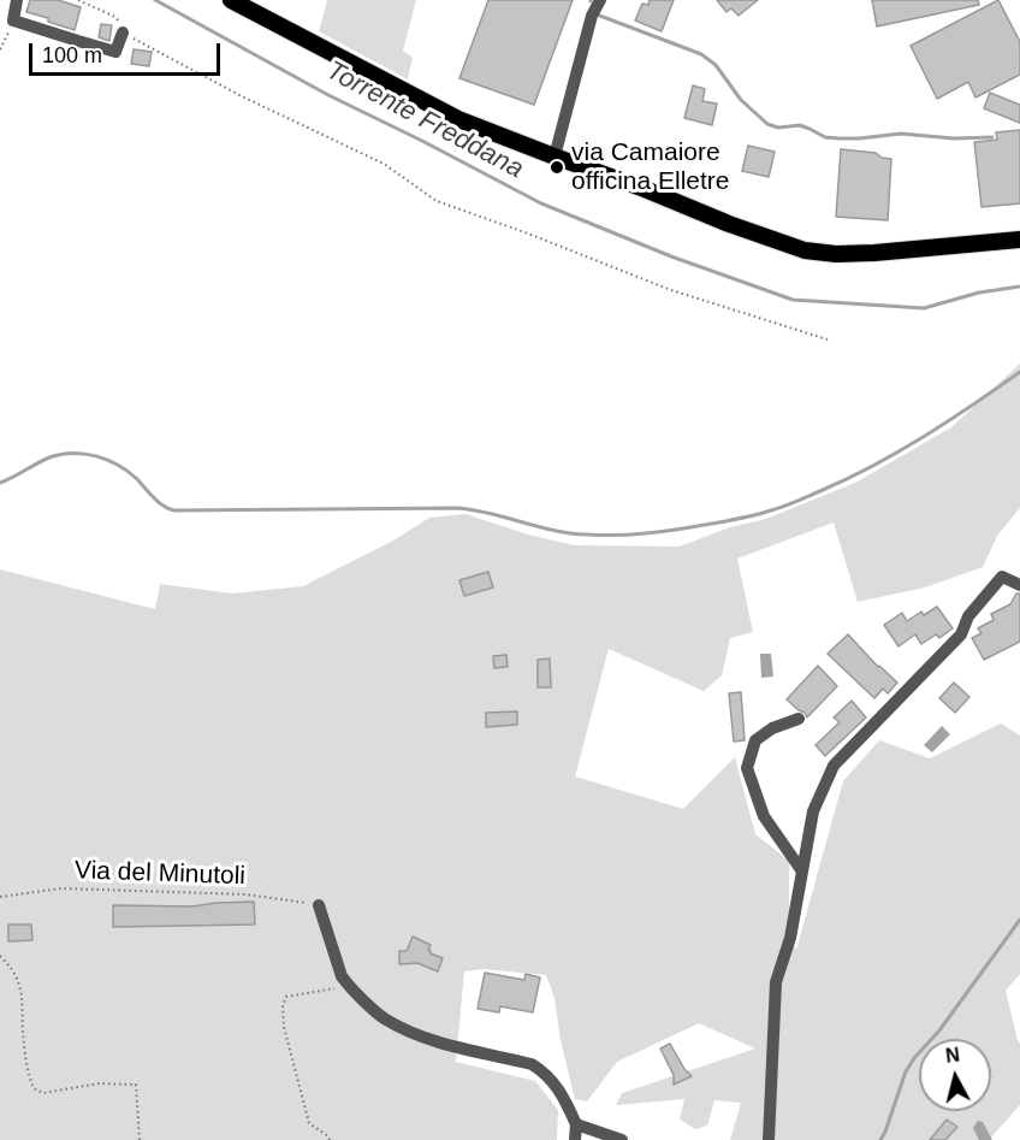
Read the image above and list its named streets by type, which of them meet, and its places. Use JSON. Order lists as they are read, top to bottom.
{
  "streets": {
    "path": ["Via del Minutoli"]
  },
  "water": ["Torrente Freddana"],
  "places": ["via Camaiore officina Elletre"],
  "scale_bar": "100 m",
  "north": "top"
}
